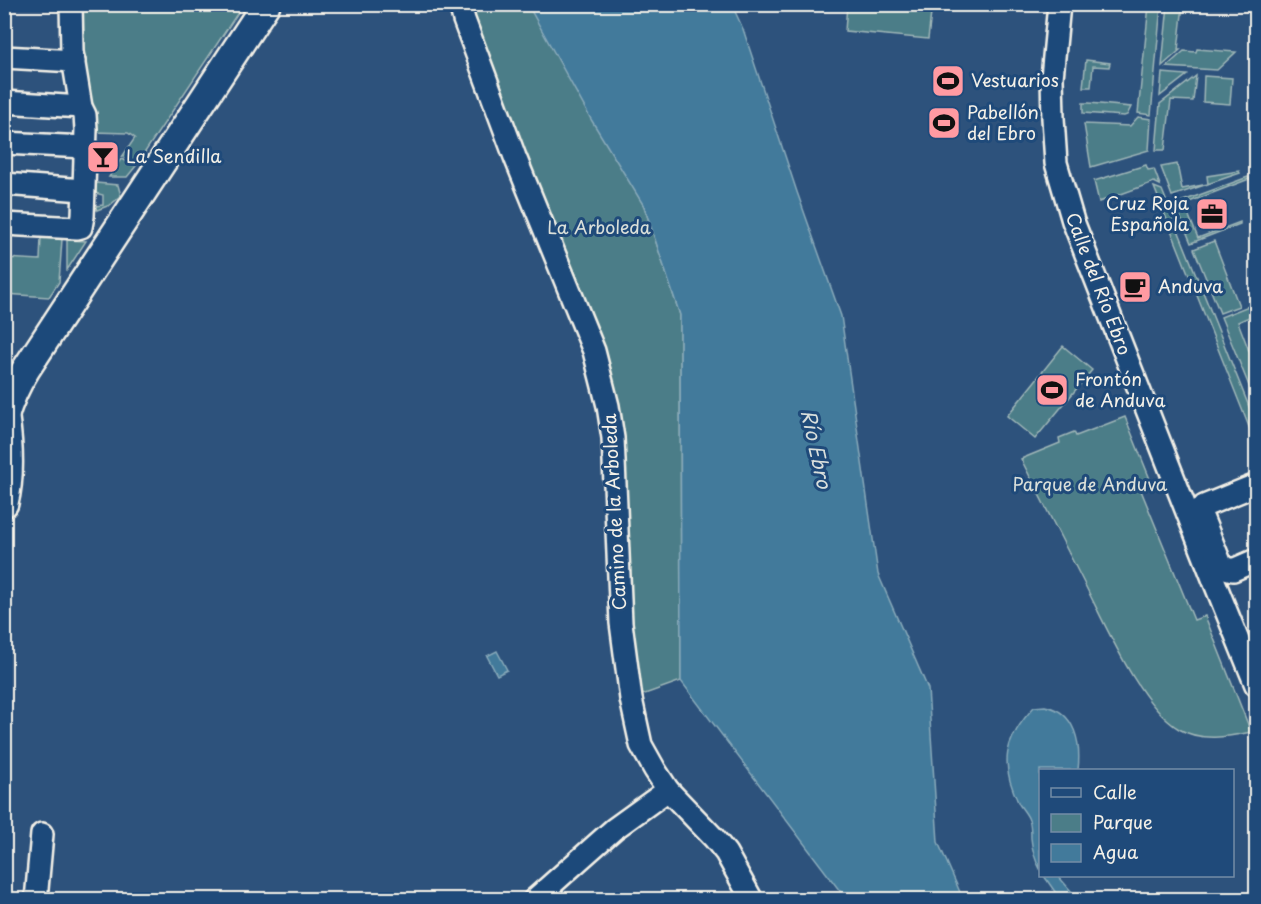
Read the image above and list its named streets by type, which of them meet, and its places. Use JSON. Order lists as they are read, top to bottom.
{
  "streets": {
    "street": ["Calle del Río Ebro", "Camino de la Arboleda"]
  },
  "water": ["Río Ebro"],
  "parks": ["La Arboleda", "Parque de Anduva"],
  "places": {
    "sports": ["Vestuarios", "Pabellón del Ebro", "Frontón de Anduva"],
    "bar": ["La Sendilla"],
    "office": ["Cruz Roja Española"],
    "cafe": ["Anduva"]
  },
  "legend": ["Calle", "Parque", "Agua"]
}
